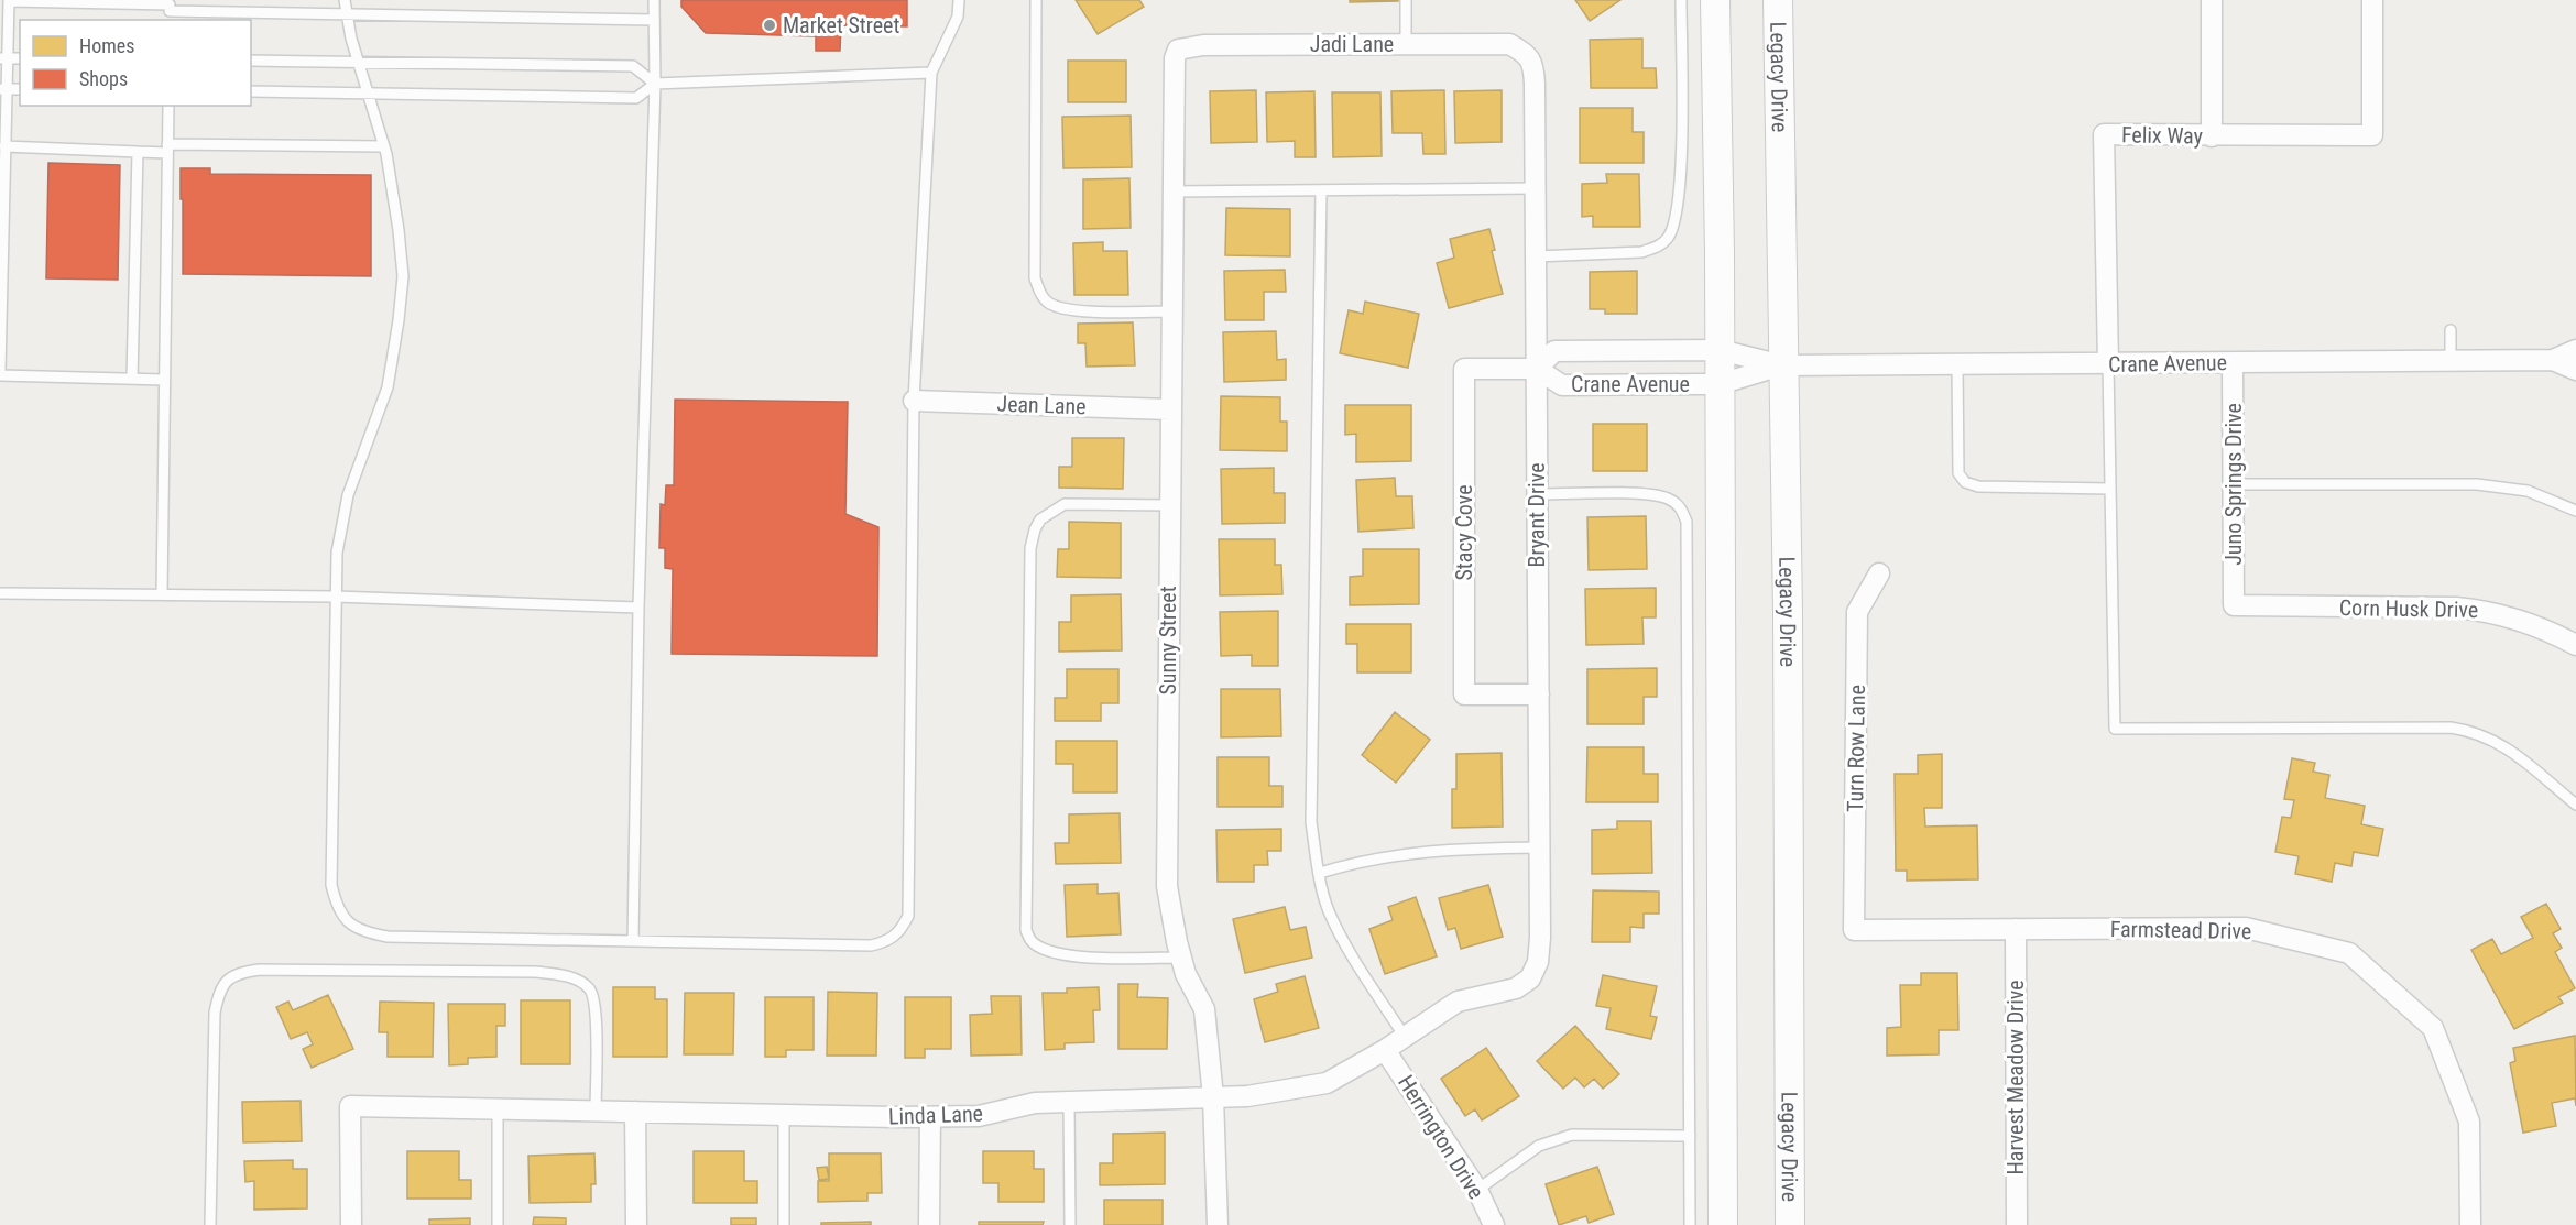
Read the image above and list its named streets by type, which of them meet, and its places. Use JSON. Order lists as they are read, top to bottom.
{
  "streets": {
    "main road": ["Legacy Drive"],
    "street": [
      "Jadi Lane",
      "Felix Way",
      "Crane Avenue",
      "Jean Lane",
      "Juno Springs Drive",
      "Bryant Drive",
      "Stacy Cove",
      "Corn Husk Drive",
      "Sunny Street",
      "Turn Row Lane",
      "Farmstead Drive",
      "Harvest Meadow Drive",
      "Linda Lane",
      "Herrington Drive"
    ]
  },
  "crossings": [
    ["Jadi Lane", "Bryant Drive"],
    ["Jadi Lane", "Sunny Street"],
    ["Legacy Drive", "Crane Avenue"],
    ["Felix Way", "Crane Avenue"],
    ["Crane Avenue", "Juno Springs Drive"],
    ["Crane Avenue", "Bryant Drive"],
    ["Crane Avenue", "Stacy Cove"],
    ["Jean Lane", "Sunny Street"],
    ["Juno Springs Drive", "Corn Husk Drive"],
    ["Bryant Drive", "Stacy Cove"],
    ["Bryant Drive", "Linda Lane"],
    ["Sunny Street", "Linda Lane"],
    ["Turn Row Lane", "Farmstead Drive"],
    ["Farmstead Drive", "Harvest Meadow Drive"],
    ["Linda Lane", "Herrington Drive"]
  ],
  "places": ["Market Street"],
  "legend": ["Homes", "Shops"]
}
